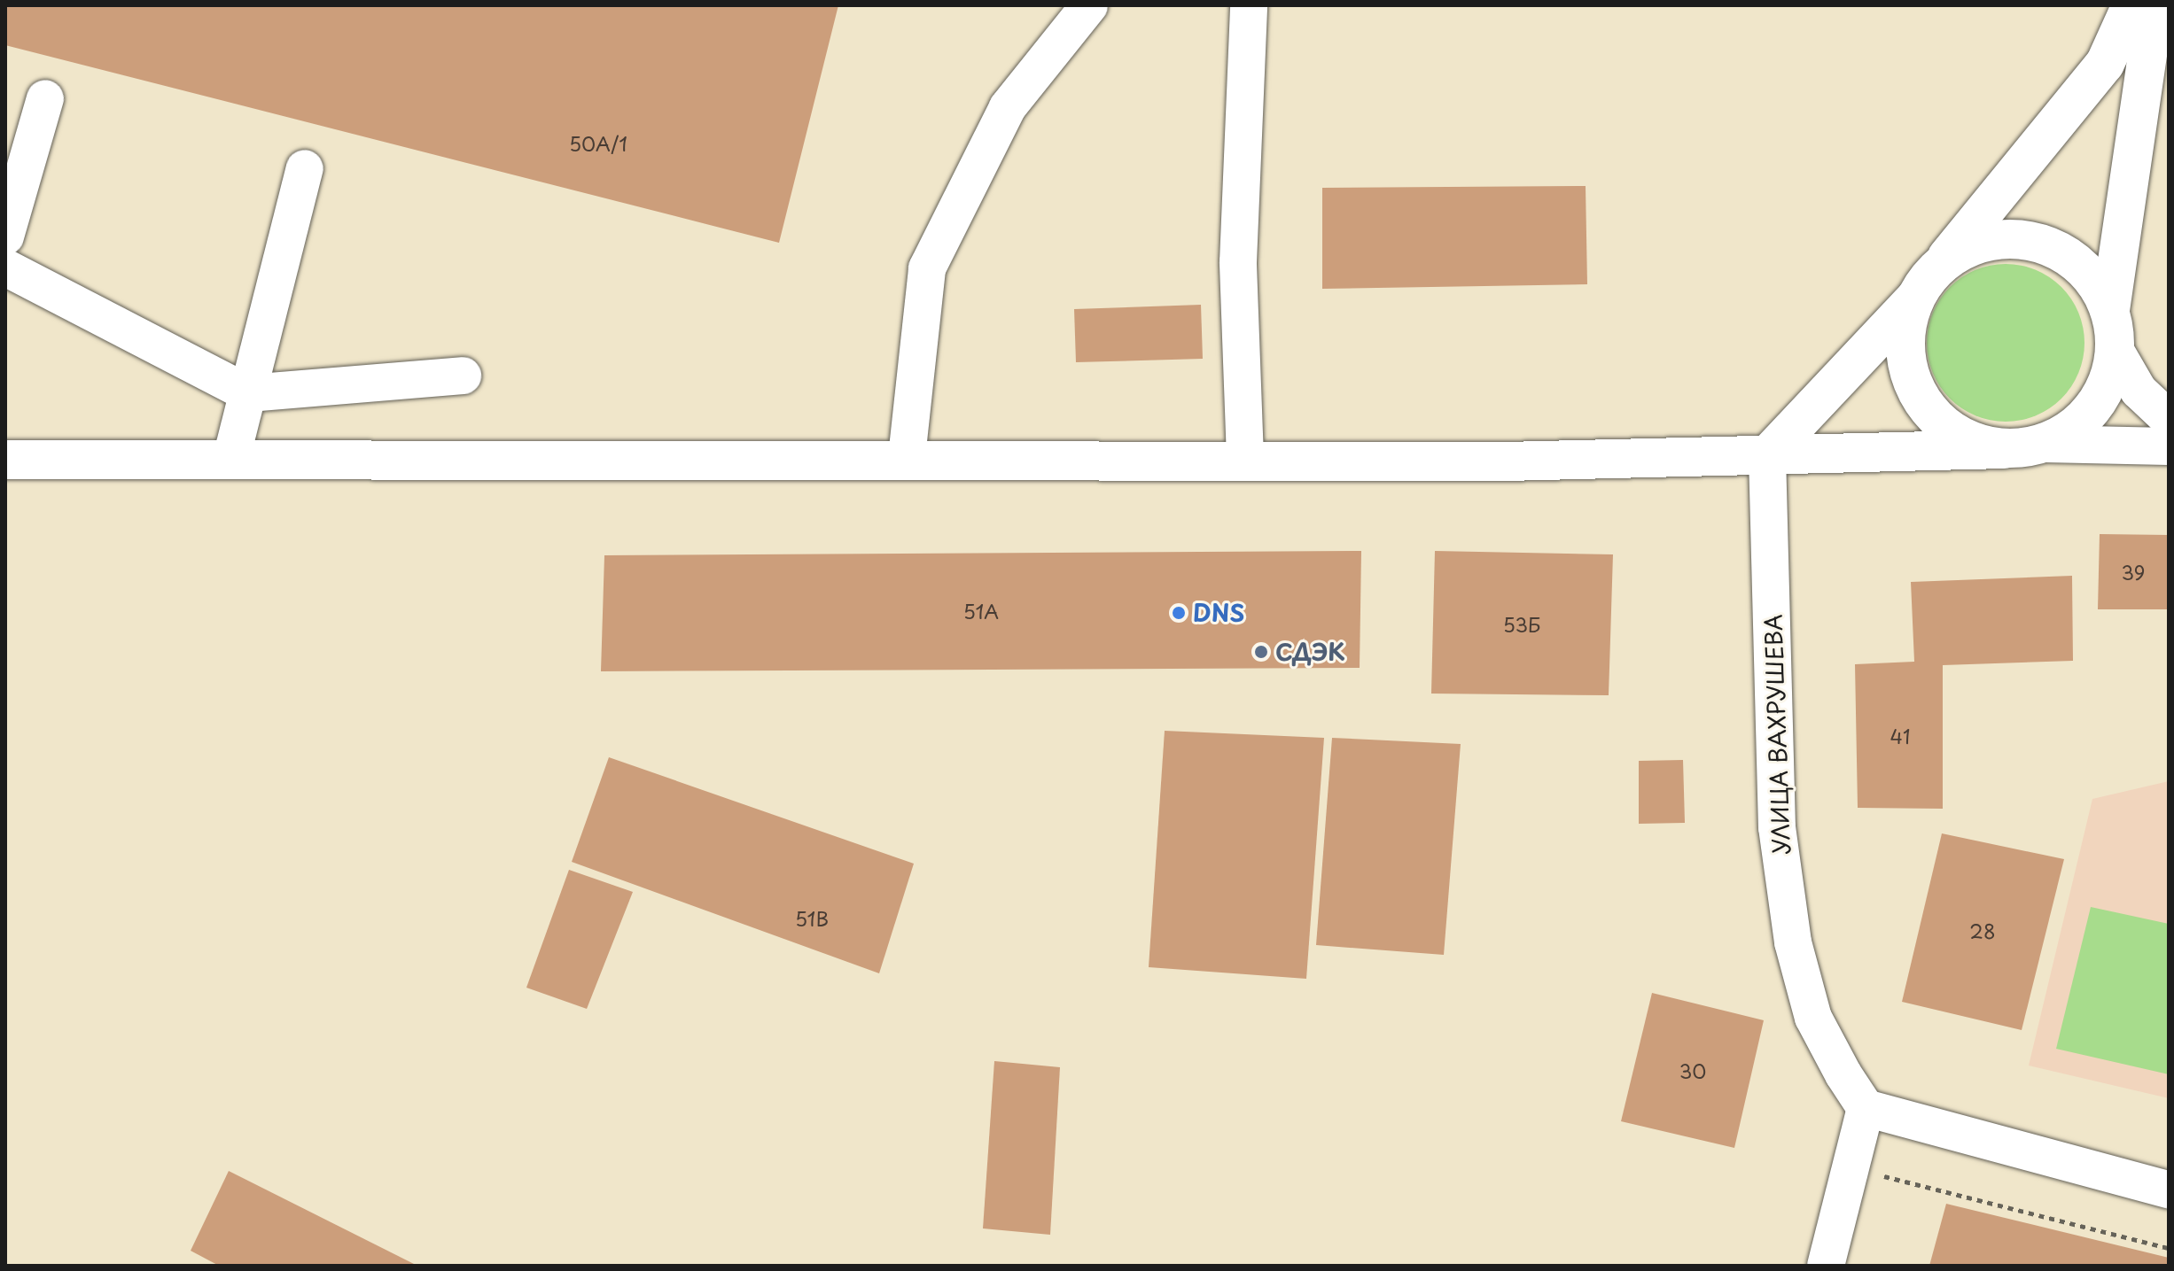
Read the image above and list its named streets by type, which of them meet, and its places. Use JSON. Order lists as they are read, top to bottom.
{
  "streets": {
    "street": ["УЛИЦА ВАХРУШЕВА"]
  },
  "places": ["DNS", "СДЭК"],
  "house_numbers": [
    "50А/1",
    "39",
    "51А",
    "53Б",
    "41",
    "51В",
    "28",
    "30"
  ]
}
